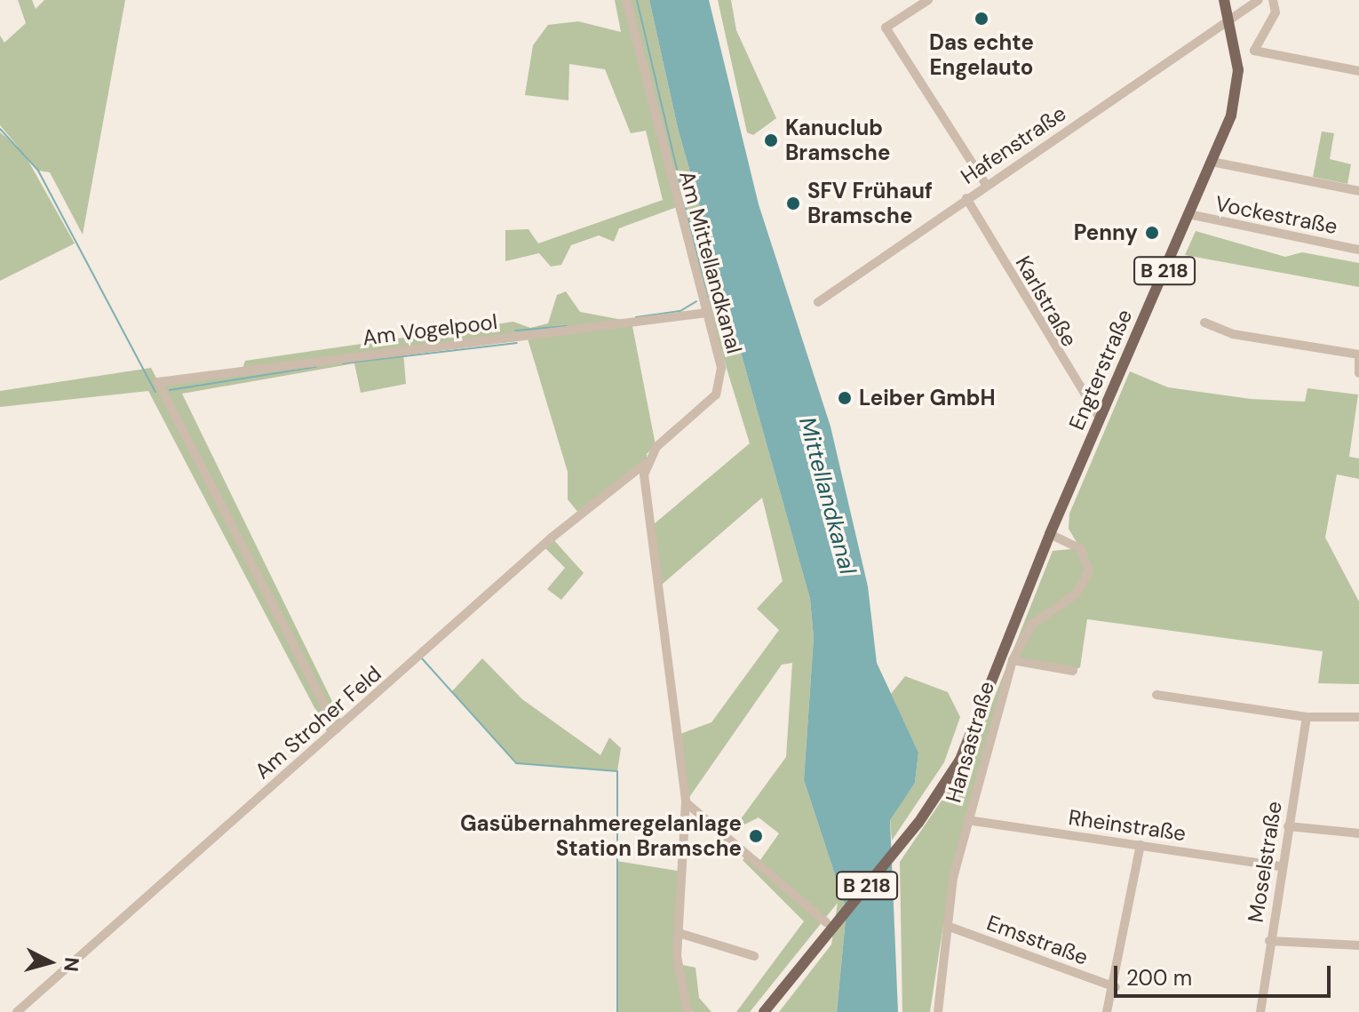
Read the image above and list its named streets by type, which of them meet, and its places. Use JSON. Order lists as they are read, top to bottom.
{
  "streets": {
    "main road": ["B 218", "Engterstraße"],
    "street": [
      "Hafenstraße",
      "Vockestraße",
      "Am Mittellandkanal",
      "Karlstraße",
      "Am Vogelpool",
      "Am Stroher Feld",
      "Hansastraße",
      "Rheinstraße",
      "Moselstraße",
      "Emsstraße"
    ]
  },
  "crossings": [
    ["Hafenstraße", "Karlstraße"],
    ["Hafenstraße", "Engterstraße"],
    ["Vockestraße", "Engterstraße"],
    ["Am Mittellandkanal", "Am Vogelpool"],
    ["Am Mittellandkanal", "Am Stroher Feld"],
    ["B 218", "Engterstraße"],
    ["Karlstraße", "Engterstraße"],
    ["Am Vogelpool", "Am Stroher Feld"],
    ["Engterstraße", "Hansastraße"],
    ["Hansastraße", "Rheinstraße"],
    ["Hansastraße", "Emsstraße"],
    ["Rheinstraße", "Moselstraße"]
  ],
  "water": ["Mittellandkanal"],
  "places": [
    "Das echte Engelauto",
    "Kanuclub Bramsche",
    "SFV Frühauf Bramsche",
    "Penny",
    "Leiber GmbH",
    "Gasübernahmeregelanlage Station Bramsche"
  ],
  "scale_bar": "200 m",
  "north": "right"
}
